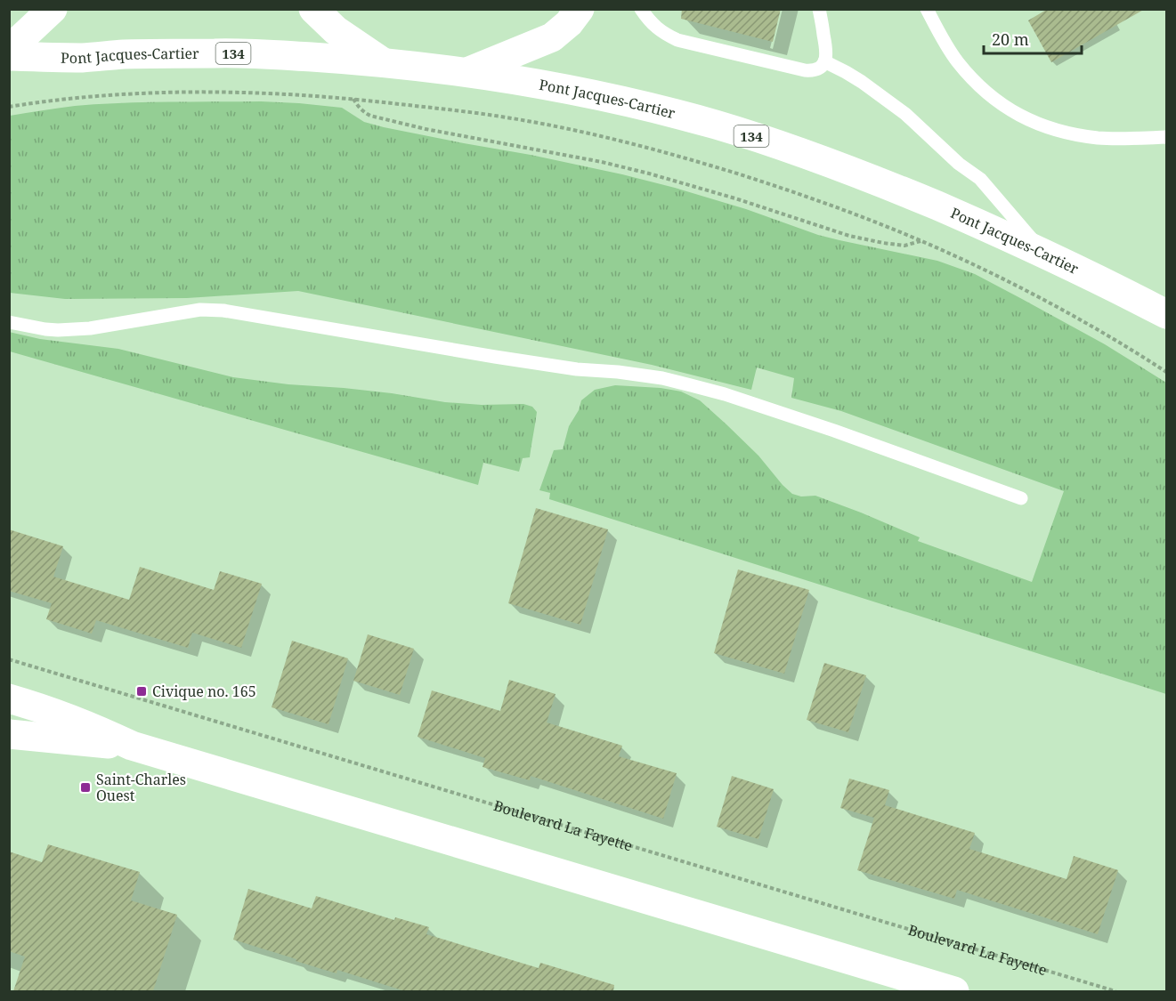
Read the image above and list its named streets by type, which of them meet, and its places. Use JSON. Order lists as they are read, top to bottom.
{
  "streets": {
    "main road": ["134", "Pont Jacques-Cartier"],
    "path": ["Boulevard La Fayette"]
  },
  "places": {
    "transit": ["Civique no. 165", "Saint-Charles Ouest"]
  },
  "scale_bar": "20 m"
}
